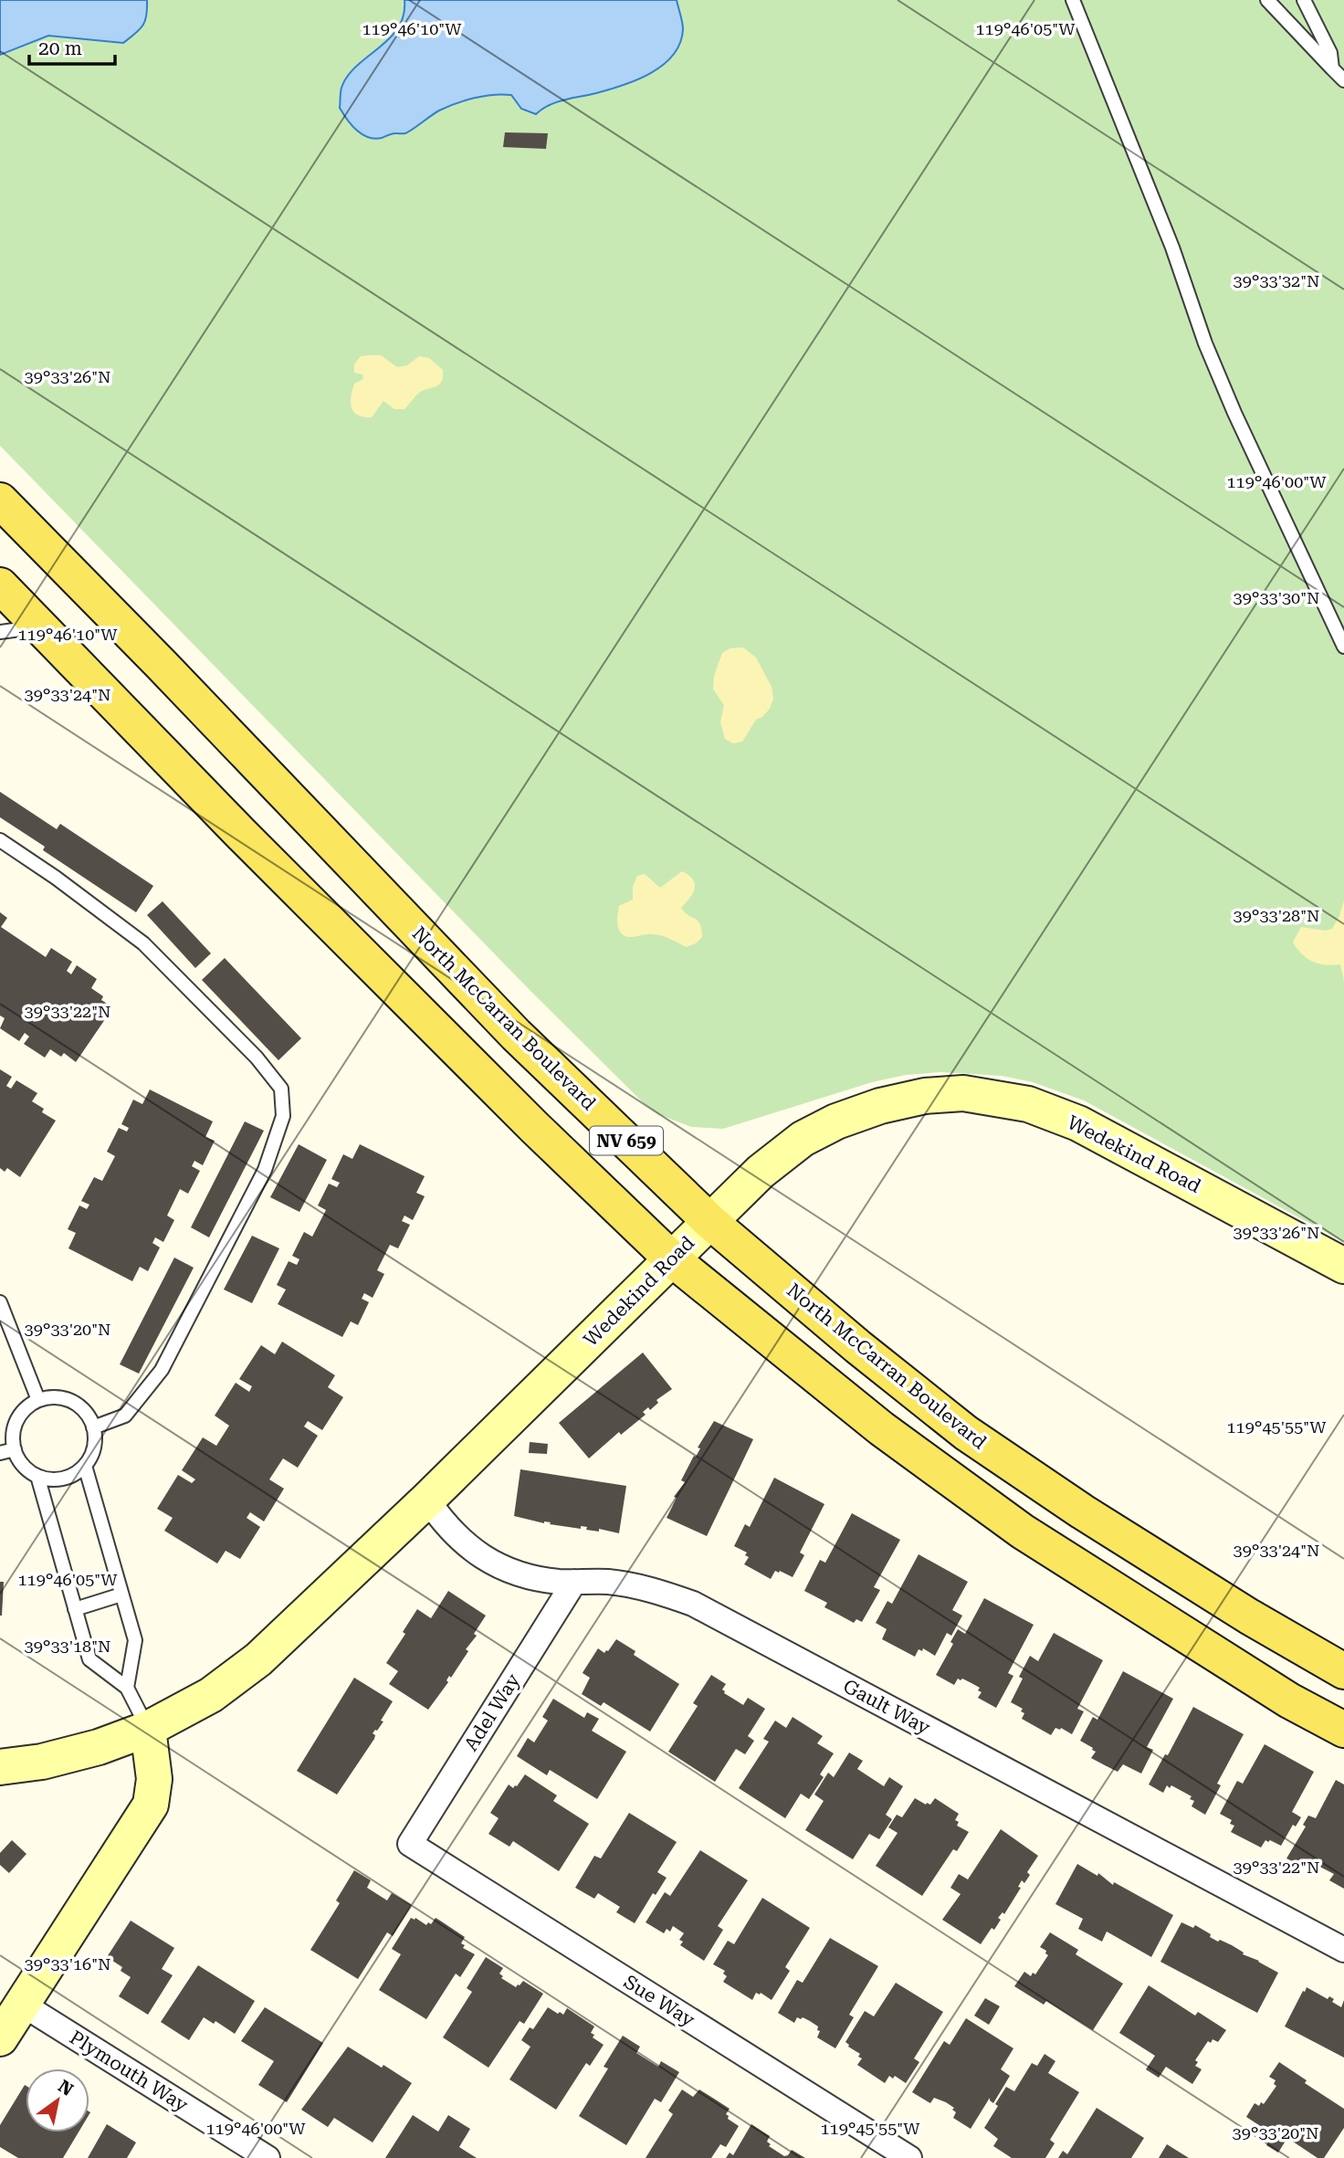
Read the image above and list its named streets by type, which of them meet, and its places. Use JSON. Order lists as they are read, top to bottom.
{
  "streets": {
    "main road": ["North McCarran Boulevard", "NV 659"],
    "street": [
      "Wedekind Road",
      "Gault Way",
      "Adel Way",
      "Sue Way",
      "Plymouth Way"
    ]
  },
  "crossings": [
    ["North McCarran Boulevard", "Wedekind Road"],
    ["NV 659", "Wedekind Road"],
    ["Wedekind Road", "Gault Way"],
    ["Gault Way", "Adel Way"],
    ["Adel Way", "Sue Way"]
  ],
  "scale_bar": "20 m",
  "north": "top right",
  "coordinates": [
    "119°46'05\"W",
    "119°46'10\"W",
    "39°33'32\"N",
    "39°33'26\"N",
    "119°46'00\"W",
    "39°33'30\"N",
    "39°33'24\"N",
    "39°33'28\"N",
    "39°33'22\"N",
    "39°33'20\"N",
    "119°45'55\"W",
    "39°33'18\"N",
    "39°33'16\"N"
  ]
}
